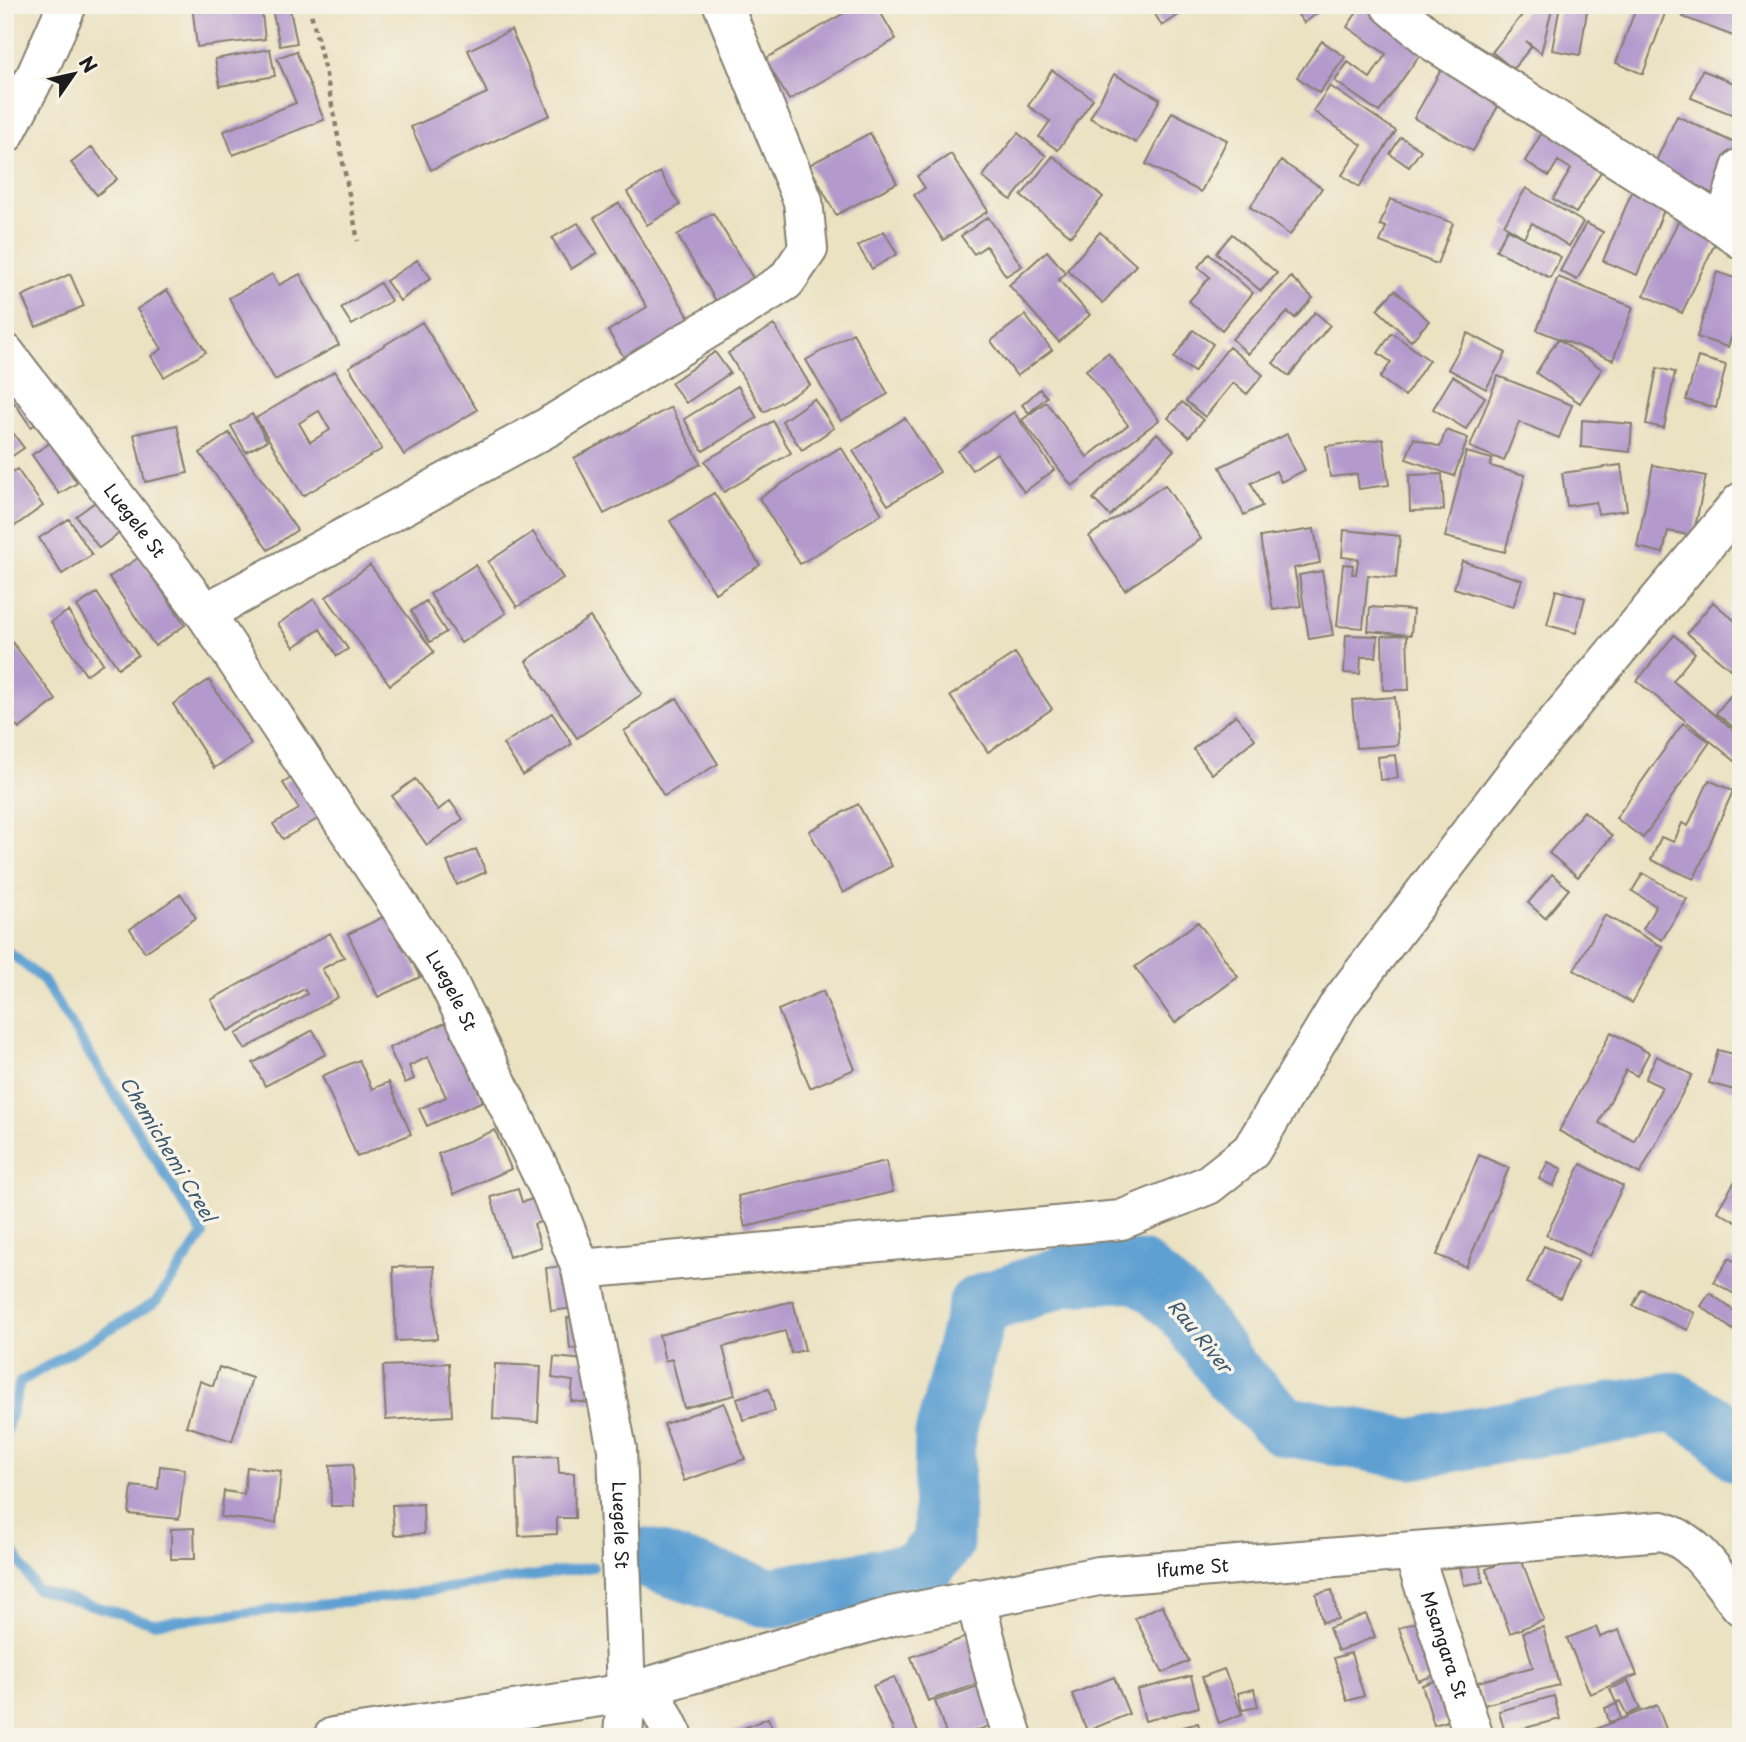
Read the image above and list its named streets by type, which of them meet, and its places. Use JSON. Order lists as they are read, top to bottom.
{
  "streets": {
    "street": ["Luegele St", "Ifume St", "Msangara St"]
  },
  "crossings": [
    ["Luegele St", "Ifume St"],
    ["Ifume St", "Msangara St"]
  ],
  "water": ["Chemichemi Creel", "Rau River"],
  "north": "top right"
}
